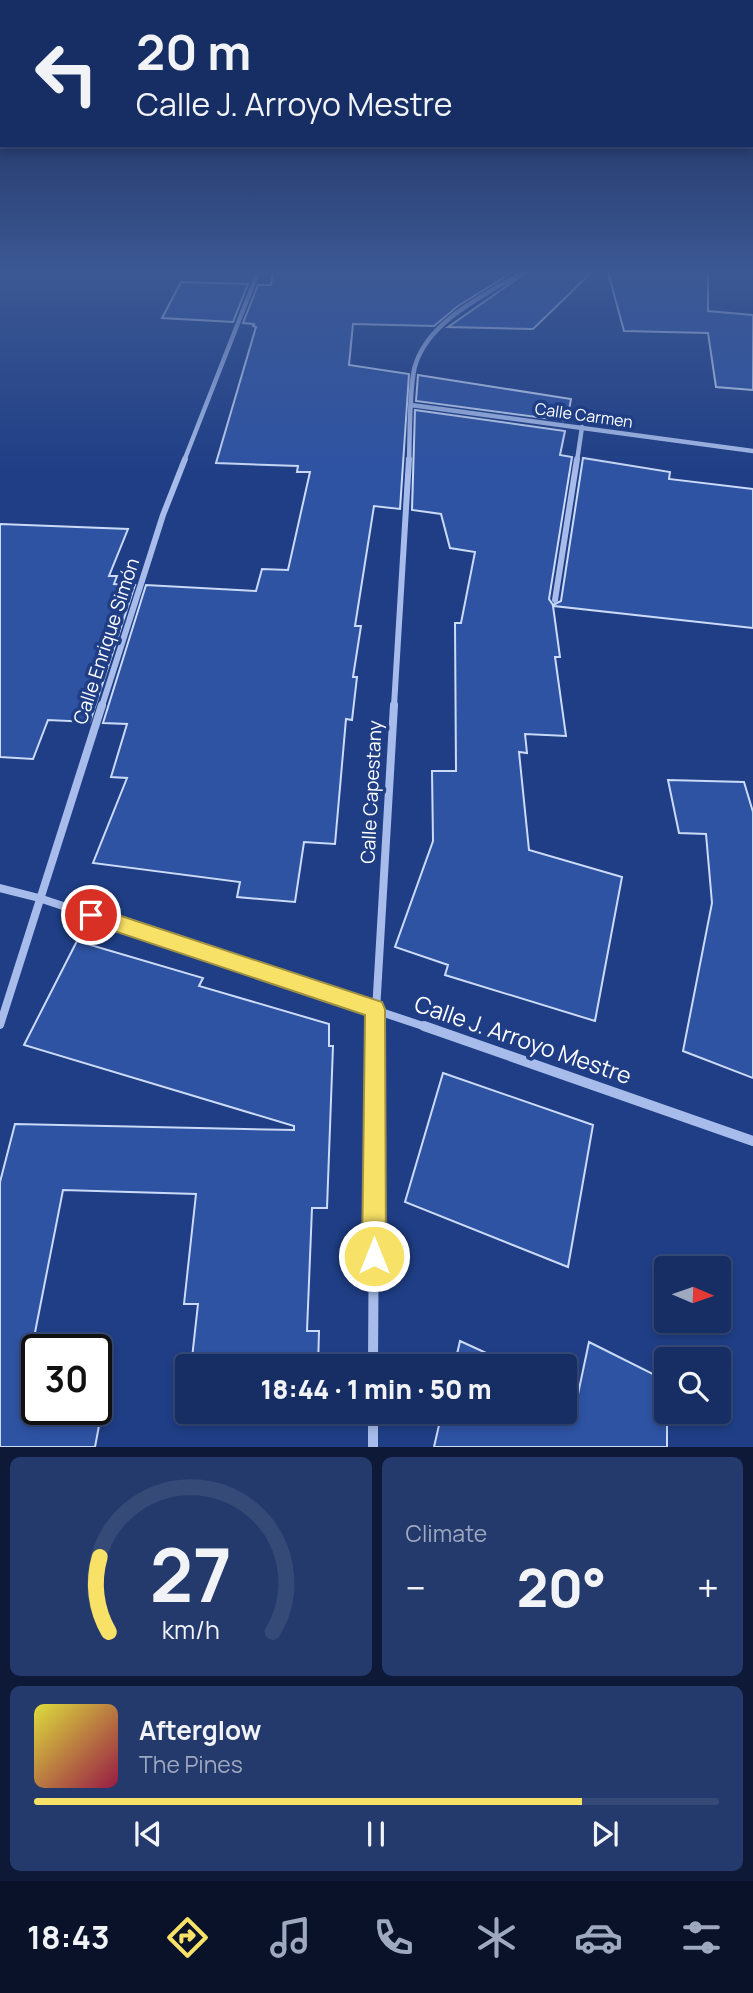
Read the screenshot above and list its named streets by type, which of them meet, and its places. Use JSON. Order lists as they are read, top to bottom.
{
  "streets": {
    "street": [
      "Calle Carmen",
      "Calle Enrique Simón",
      "Calle Capestany",
      "Calle J. Arroyo Mestre"
    ]
  },
  "crossings": [
    ["Calle Carmen", "Calle Capestany"],
    ["Calle Enrique Simón", "Calle J. Arroyo Mestre"],
    ["Calle Capestany", "Calle J. Arroyo Mestre"]
  ],
  "north": "right",
  "page": {
    "turn": ["20 m", "Calle J. Arroyo Mestre"],
    "limit": "30",
    "trip": "18:44 · 1 min · 50 m",
    "tile": "Climate",
    "heat": ["−", "20°", "+"],
    "song": ["Afterglow", "The Pines"],
    "tabs": "18:43",
    "gauge": ["27", "km/h"]
  }
}
